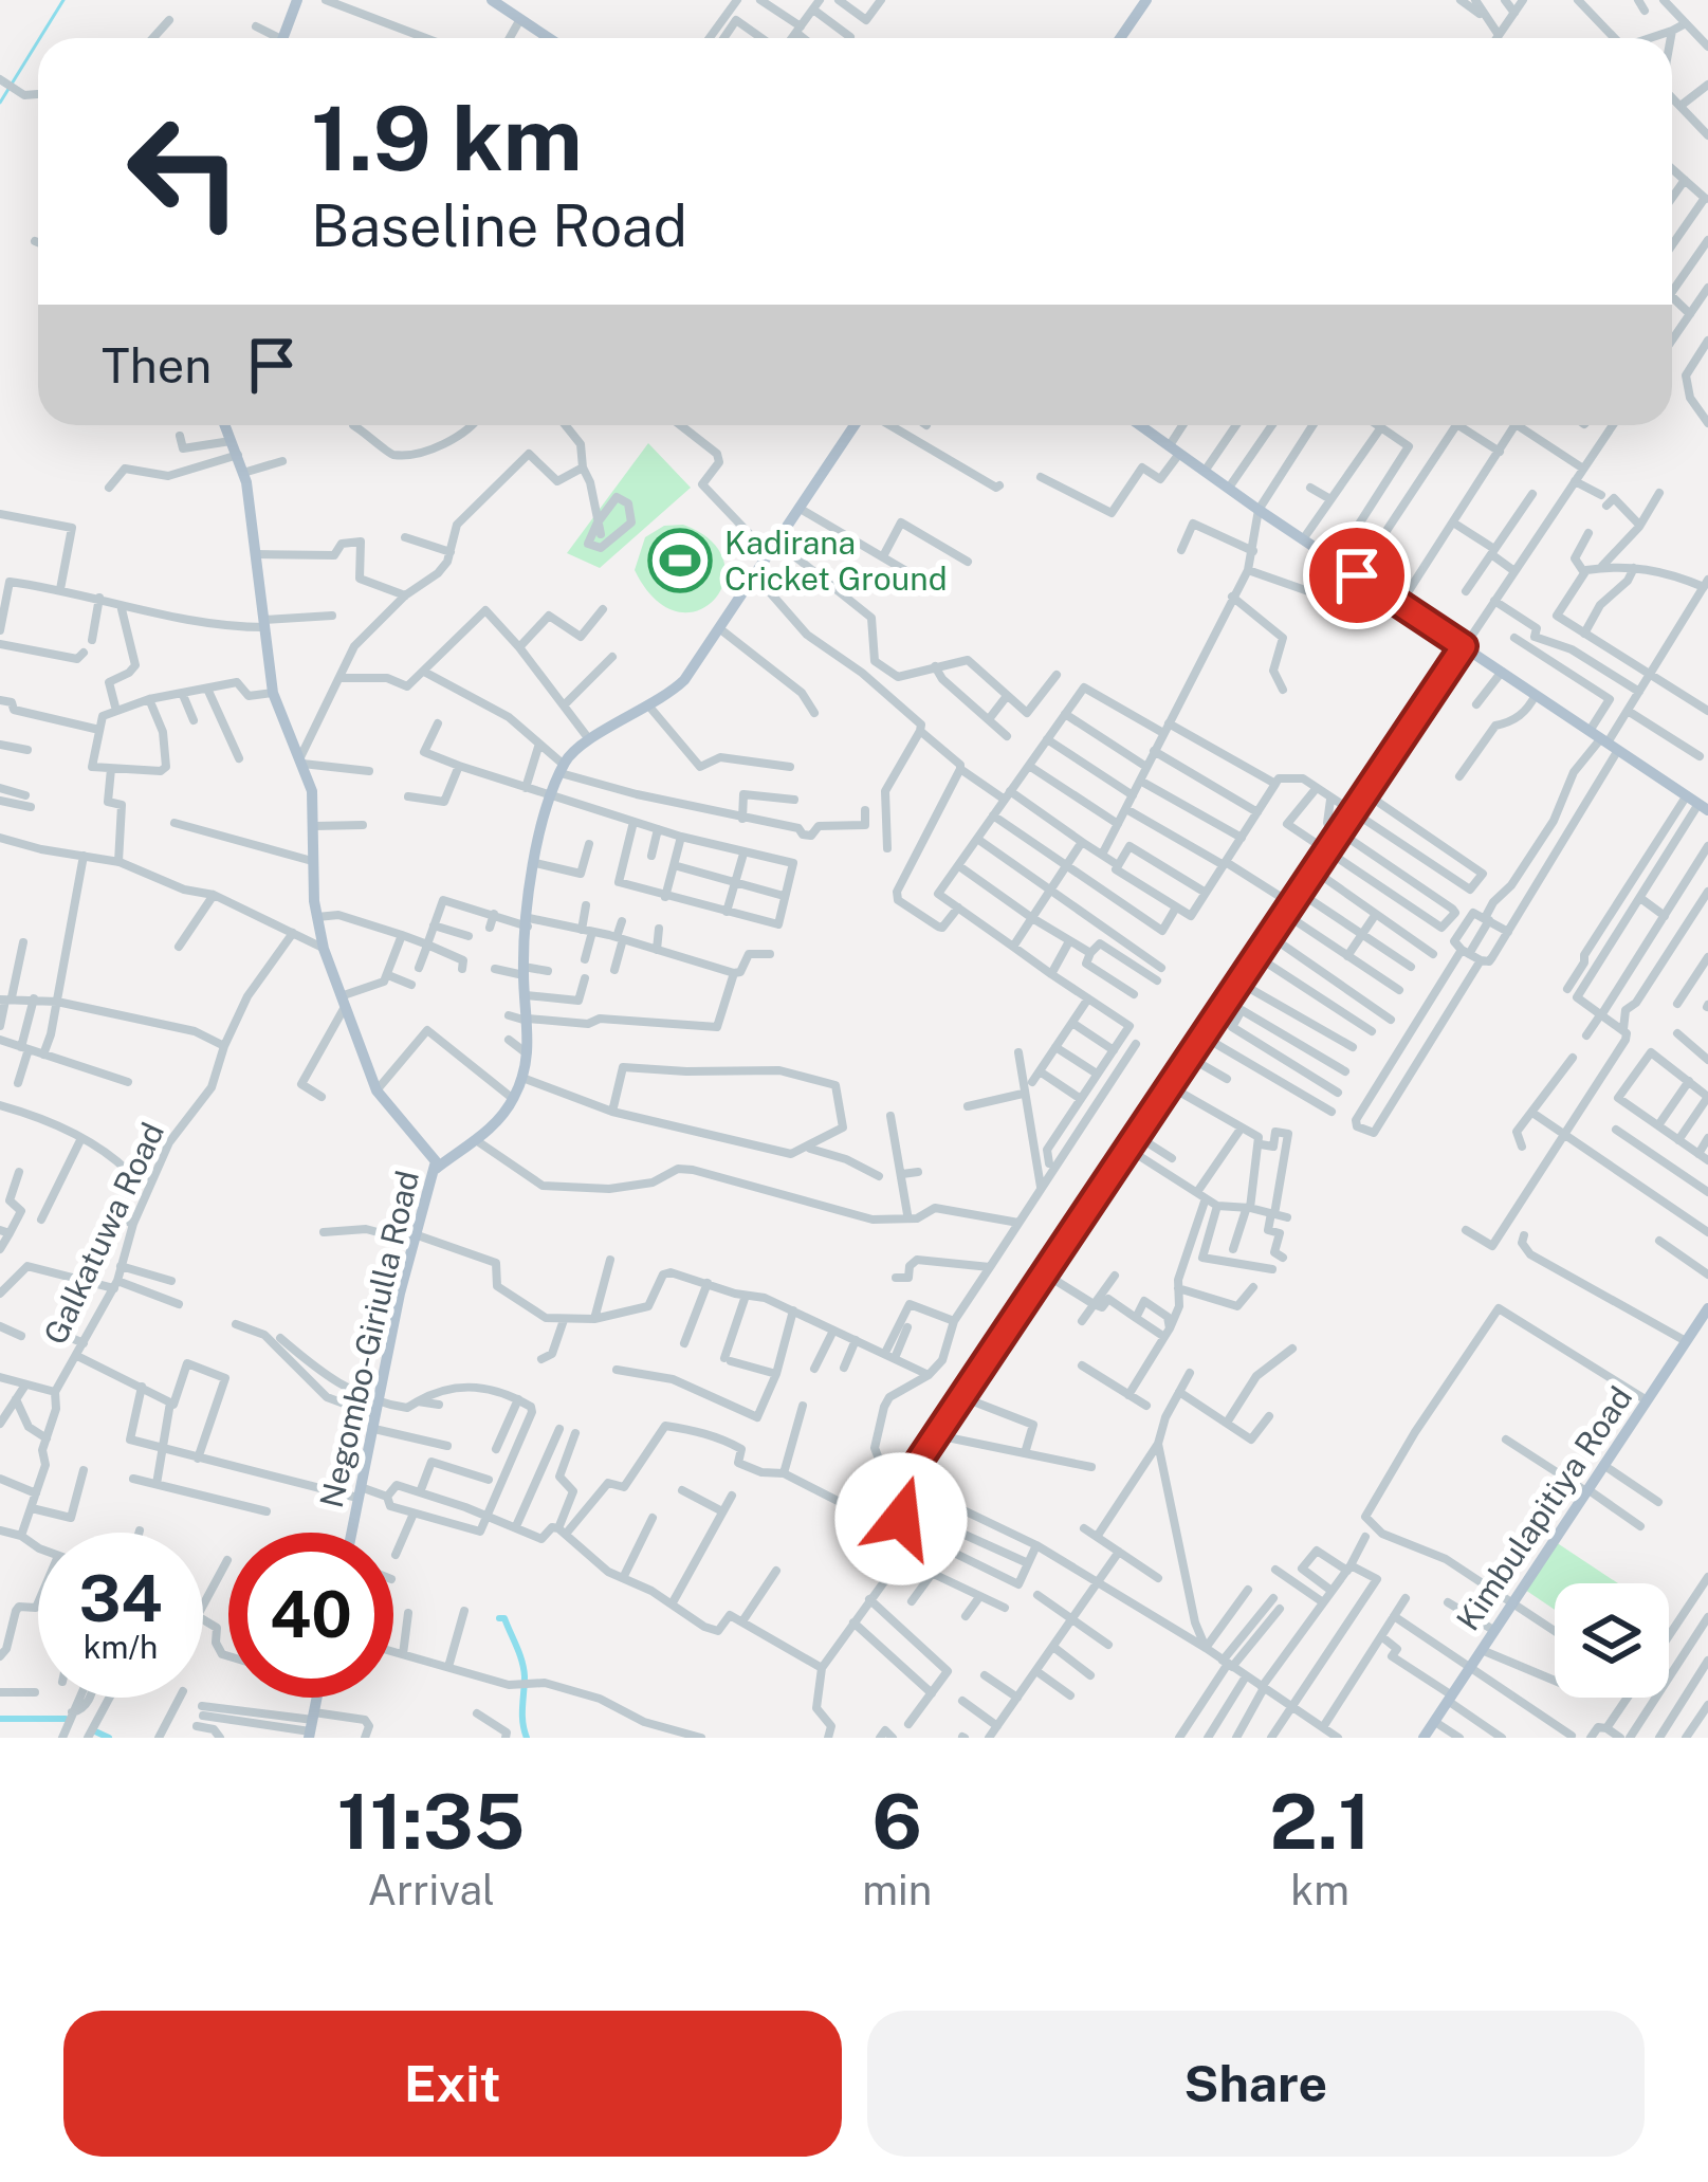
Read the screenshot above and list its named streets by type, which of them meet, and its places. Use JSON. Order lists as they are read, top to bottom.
{
  "streets": {
    "main road": ["Negombo-Giriulla Road", "Kimbulapitiya Road"],
    "street": ["Galkatuwa Road"]
  },
  "places": {
    "sports": ["Kadirana Cricket Ground"]
  },
  "page": {
    "turn": ["1.9 km", "Baseline Road"],
    "then": "Then",
    "speed": "34 km/h",
    "limit": "40",
    "eta": [
      "11:35",
      "Arrival",
      "6",
      "min",
      "2.1",
      "km"
    ],
    "buttons": ["Exit", "Share"]
  }
}
